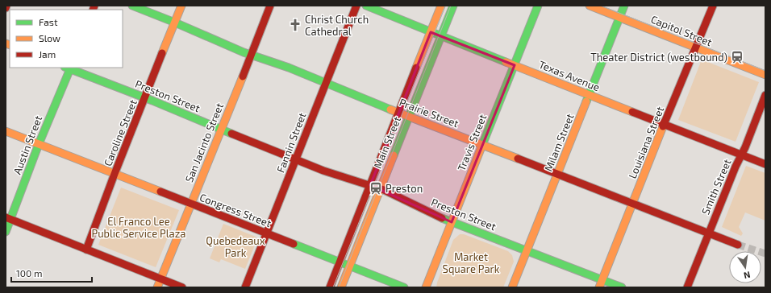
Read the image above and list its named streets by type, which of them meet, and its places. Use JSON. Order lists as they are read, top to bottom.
{
  "streets": {
    "main road": [
      "Capitol Street",
      "Texas Avenue",
      "Preston Street",
      "Prairie Street",
      "Caroline Street",
      "San Jacinto Street",
      "Fannin Street",
      "Main Street",
      "Travis Street",
      "Milam Street",
      "Louisiana Street",
      "Austin Street",
      "Smith Street",
      "Congress Street"
    ]
  },
  "crossings": [
    ["Capitol Street", "Milam Street"],
    ["Capitol Street", "Louisiana Street"],
    ["Texas Avenue", "Main Street"],
    ["Texas Avenue", "Travis Street"],
    ["Texas Avenue", "Milam Street"],
    ["Texas Avenue", "Louisiana Street"],
    ["Texas Avenue", "Smith Street"],
    ["Preston Street", "Caroline Street"],
    ["Preston Street", "San Jacinto Street"],
    ["Preston Street", "Fannin Street"],
    ["Preston Street", "Main Street"],
    ["Preston Street", "Travis Street"],
    ["Preston Street", "Milam Street"],
    ["Preston Street", "Louisiana Street"],
    ["Preston Street", "Austin Street"],
    ["Prairie Street", "Caroline Street"],
    ["Prairie Street", "San Jacinto Street"],
    ["Prairie Street", "Fannin Street"],
    ["Prairie Street", "Main Street"],
    ["Prairie Street", "Travis Street"],
    ["Prairie Street", "Milam Street"],
    ["Prairie Street", "Louisiana Street"],
    ["Prairie Street", "Smith Street"],
    ["Caroline Street", "Congress Street"],
    ["San Jacinto Street", "Congress Street"],
    ["Fannin Street", "Congress Street"],
    ["Main Street", "Congress Street"],
    ["Austin Street", "Congress Street"]
  ],
  "parks": ["El Franco Lee Public Service Plaza", "Quebedeaux Park", "Market Square Park"],
  "places": {
    "church": ["Christ Church Cathedral"],
    "station": ["Theater District (westbound)", "Preston"]
  },
  "legend": ["Fast", "Slow", "Jam"],
  "scale_bar": "100 m",
  "north": "bottom"
}
